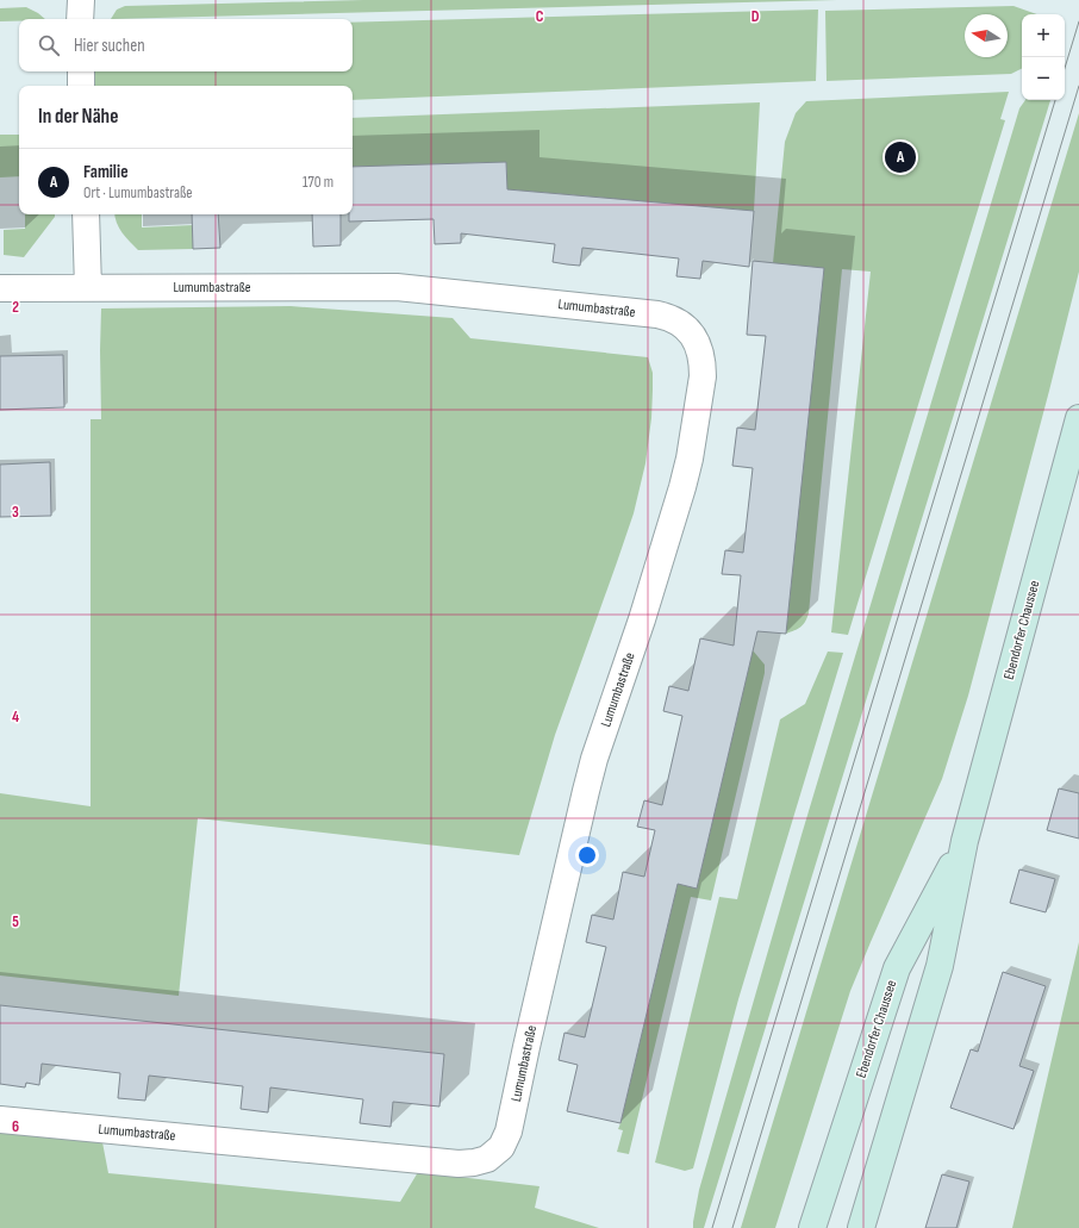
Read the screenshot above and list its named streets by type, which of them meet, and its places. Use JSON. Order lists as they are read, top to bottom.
{
  "streets": {
    "main road": ["Ebendorfer Chaussee"],
    "street": ["Lumumbastraße"]
  },
  "north": "left",
  "page": {
    "map_buttons": ["+", "−"],
    "search": "Hier suchen",
    "heading": "In der Nähe",
    "pins": "A",
    "list": [
      {
        "mark": "A",
        "name": "Familie",
        "note": "Ort · Lumumbastraße",
        "value": "170 m"
      }
    ]
  },
  "grid": {
    "columns": ["C", "D"],
    "rows": [
      "2",
      "3",
      "4",
      "5",
      "6"
    ]
  }
}
